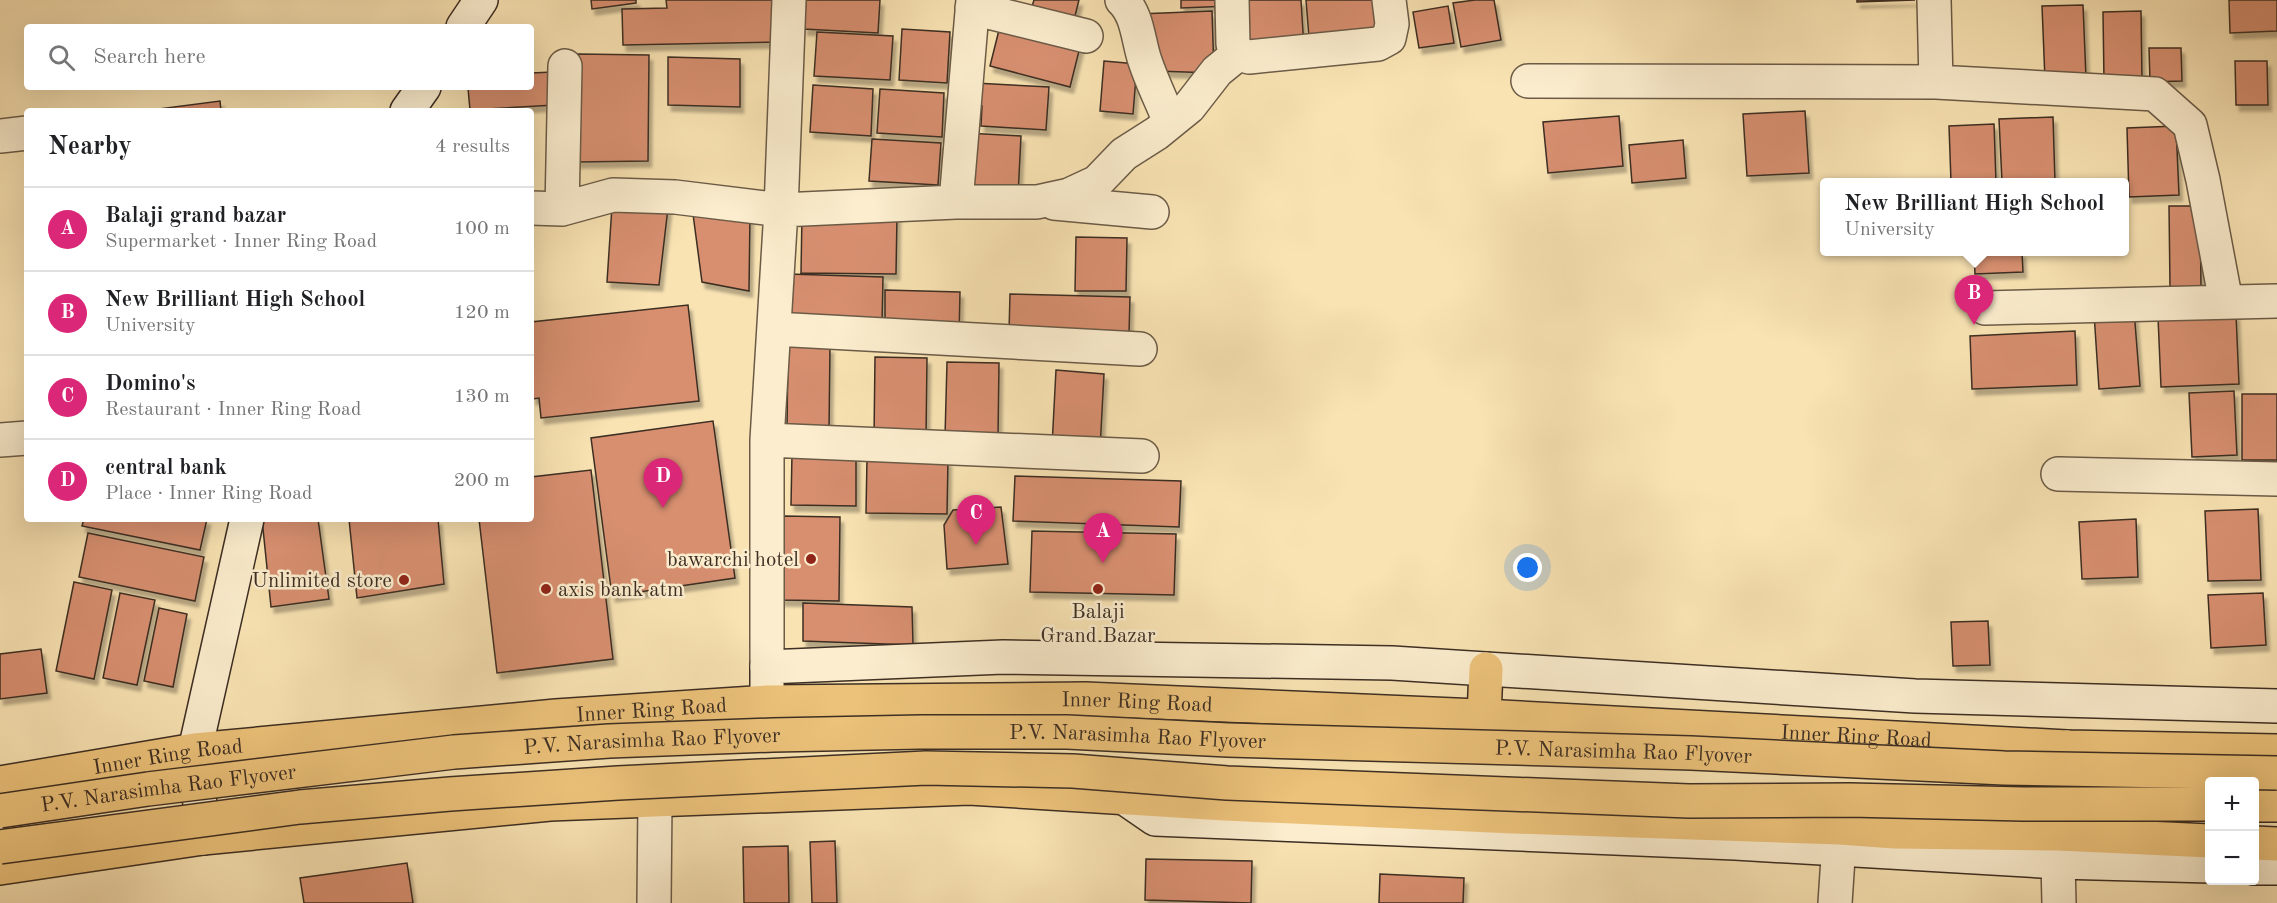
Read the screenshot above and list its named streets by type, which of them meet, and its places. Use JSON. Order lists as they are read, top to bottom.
{
  "streets": {
    "main road": ["Inner Ring Road", "P.V. Narasimha Rao Flyover"]
  },
  "places": [
    "bawarchi hotel",
    "Unlimited store",
    "axis bank atm",
    "Balaji Grand Bazar"
  ],
  "page": {
    "search": "Search here",
    "heading": ["Nearby", "4 results"],
    "popup": ["New Brilliant High School", "University"],
    "list": [
      {
        "mark": "A",
        "name": "Balaji grand bazar",
        "note": "Supermarket · Inner Ring Road",
        "value": "100 m"
      },
      {
        "mark": "B",
        "name": "New Brilliant High School",
        "note": "University",
        "value": "120 m"
      },
      {
        "mark": "C",
        "name": "Domino's",
        "note": "Restaurant · Inner Ring Road",
        "value": "130 m"
      },
      {
        "mark": "D",
        "name": "central bank",
        "note": "Place · Inner Ring Road",
        "value": "200 m"
      }
    ],
    "pins": [
      "B",
      "D",
      "C",
      "A"
    ],
    "map_buttons": ["+", "−"]
  }
}
